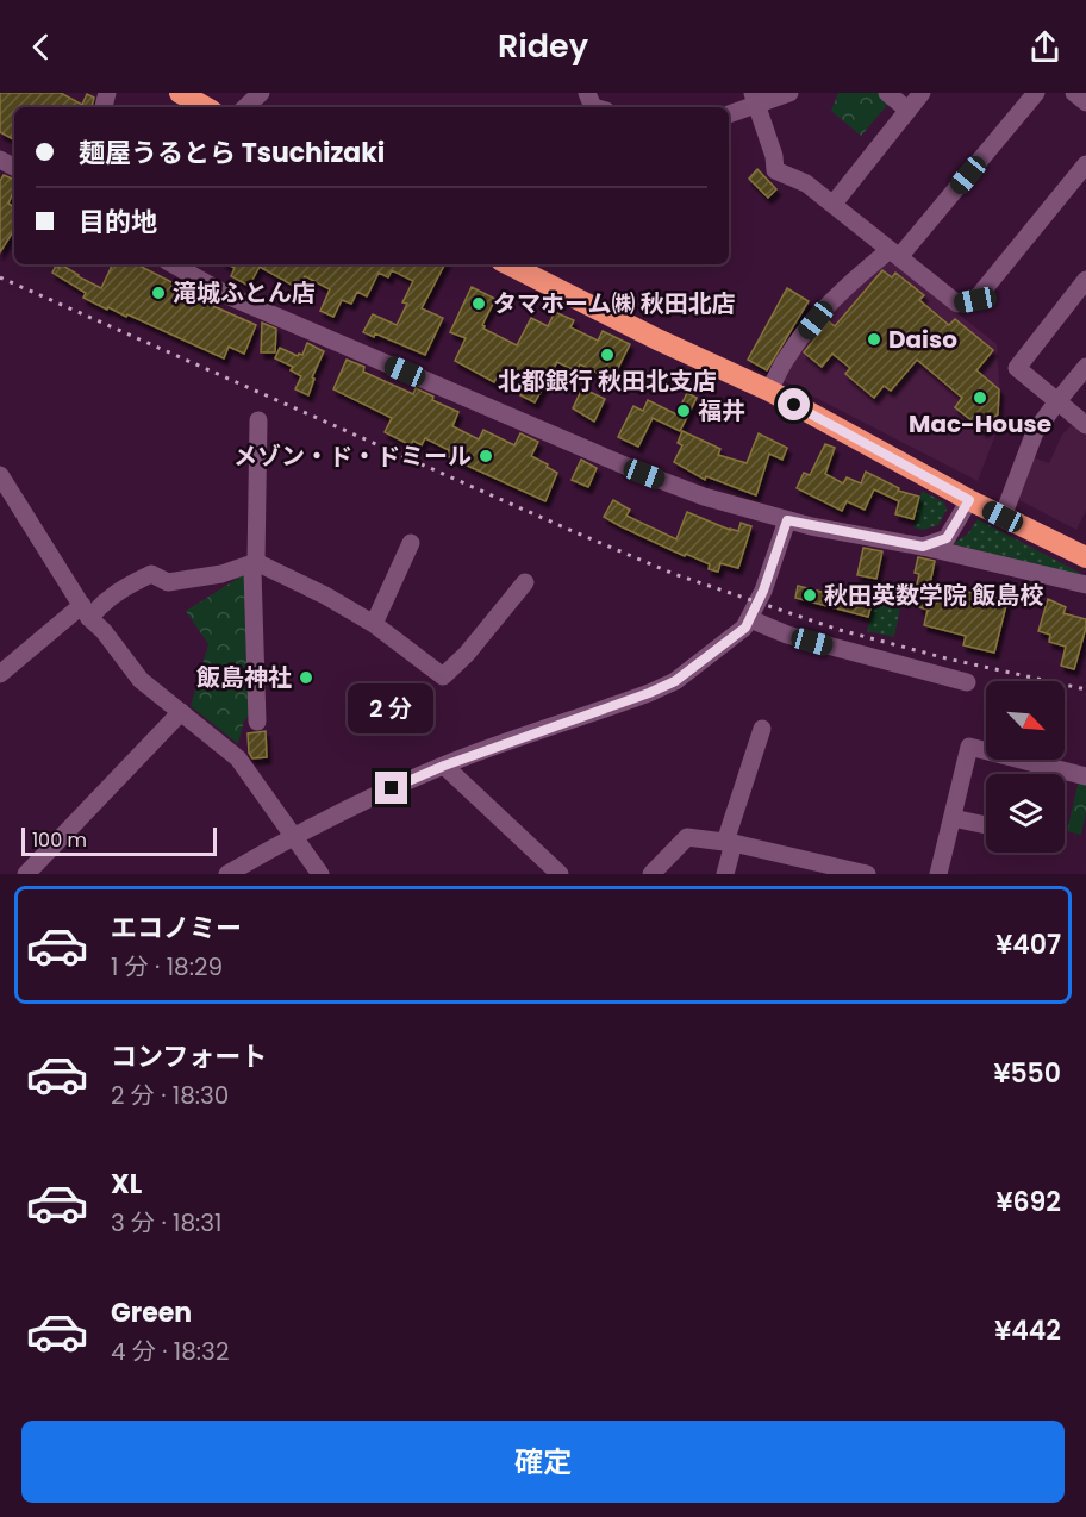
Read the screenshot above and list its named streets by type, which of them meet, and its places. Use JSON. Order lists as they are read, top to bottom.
{
  "places": [
    "滝城ふとん店",
    "タマホーム㈱ 秋田北店",
    "Daiso",
    "北都銀行 秋田北支店",
    "Mac-House",
    "福井",
    "メゾン・ド・ドミール",
    "秋田英数学院 飯島校",
    "飯島神社"
  ],
  "scale_bar": "100 m",
  "north": "bottom right",
  "page": {
    "header": "Ridey",
    "banner": ["麺屋うるとら Tsuchizaki", "目的地"],
    "bubble": "2 分",
    "scale": "100 m",
    "list": [
      {
        "name": "エコノミー",
        "note": "1 分 · 18:29",
        "value": "¥407"
      },
      {
        "name": "コンフォート",
        "note": "2 分 · 18:30",
        "value": "¥550"
      },
      {
        "name": "XL",
        "note": "3 分 · 18:31",
        "value": "¥692"
      },
      {
        "name": "Green",
        "note": "4 分 · 18:32",
        "value": "¥442"
      }
    ],
    "buttons": "確定"
  }
}
